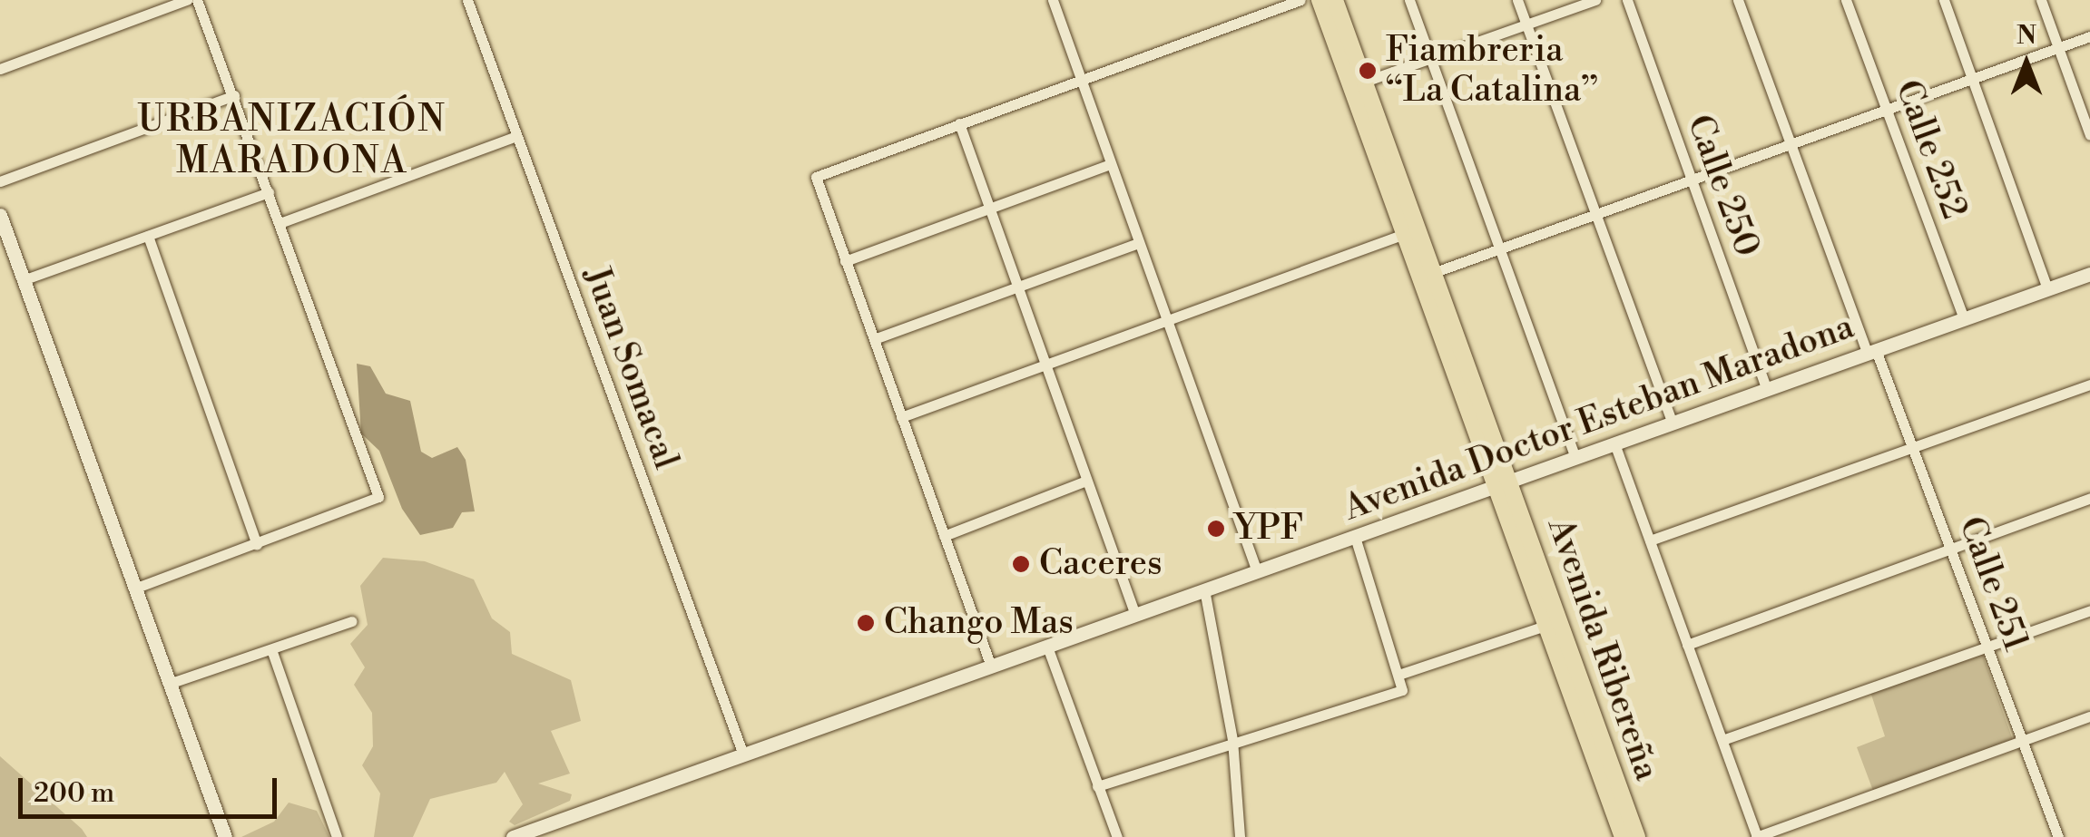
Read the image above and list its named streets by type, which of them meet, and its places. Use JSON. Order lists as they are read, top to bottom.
{
  "streets": {
    "main road": ["Avenida Doctor Esteban Maradona", "Avenida Ribereña"],
    "street": [
      "Calle 252",
      "Calle 250",
      "Juan Somacal",
      "Calle 251"
    ]
  },
  "crossings": [
    ["Calle 252", "Avenida Doctor Esteban Maradona"],
    ["Calle 250", "Avenida Doctor Esteban Maradona"],
    ["Juan Somacal", "Avenida Doctor Esteban Maradona"],
    ["Avenida Doctor Esteban Maradona", "Calle 251"],
    ["Avenida Doctor Esteban Maradona", "Avenida Ribereña"]
  ],
  "districts": ["URBANIZACIÓN MARADONA"],
  "places": [
    "Fiambreria “La Catalina”",
    "YPF",
    "Caceres",
    "Chango Mas"
  ],
  "scale_bar": "200 m",
  "north": "top"
}
